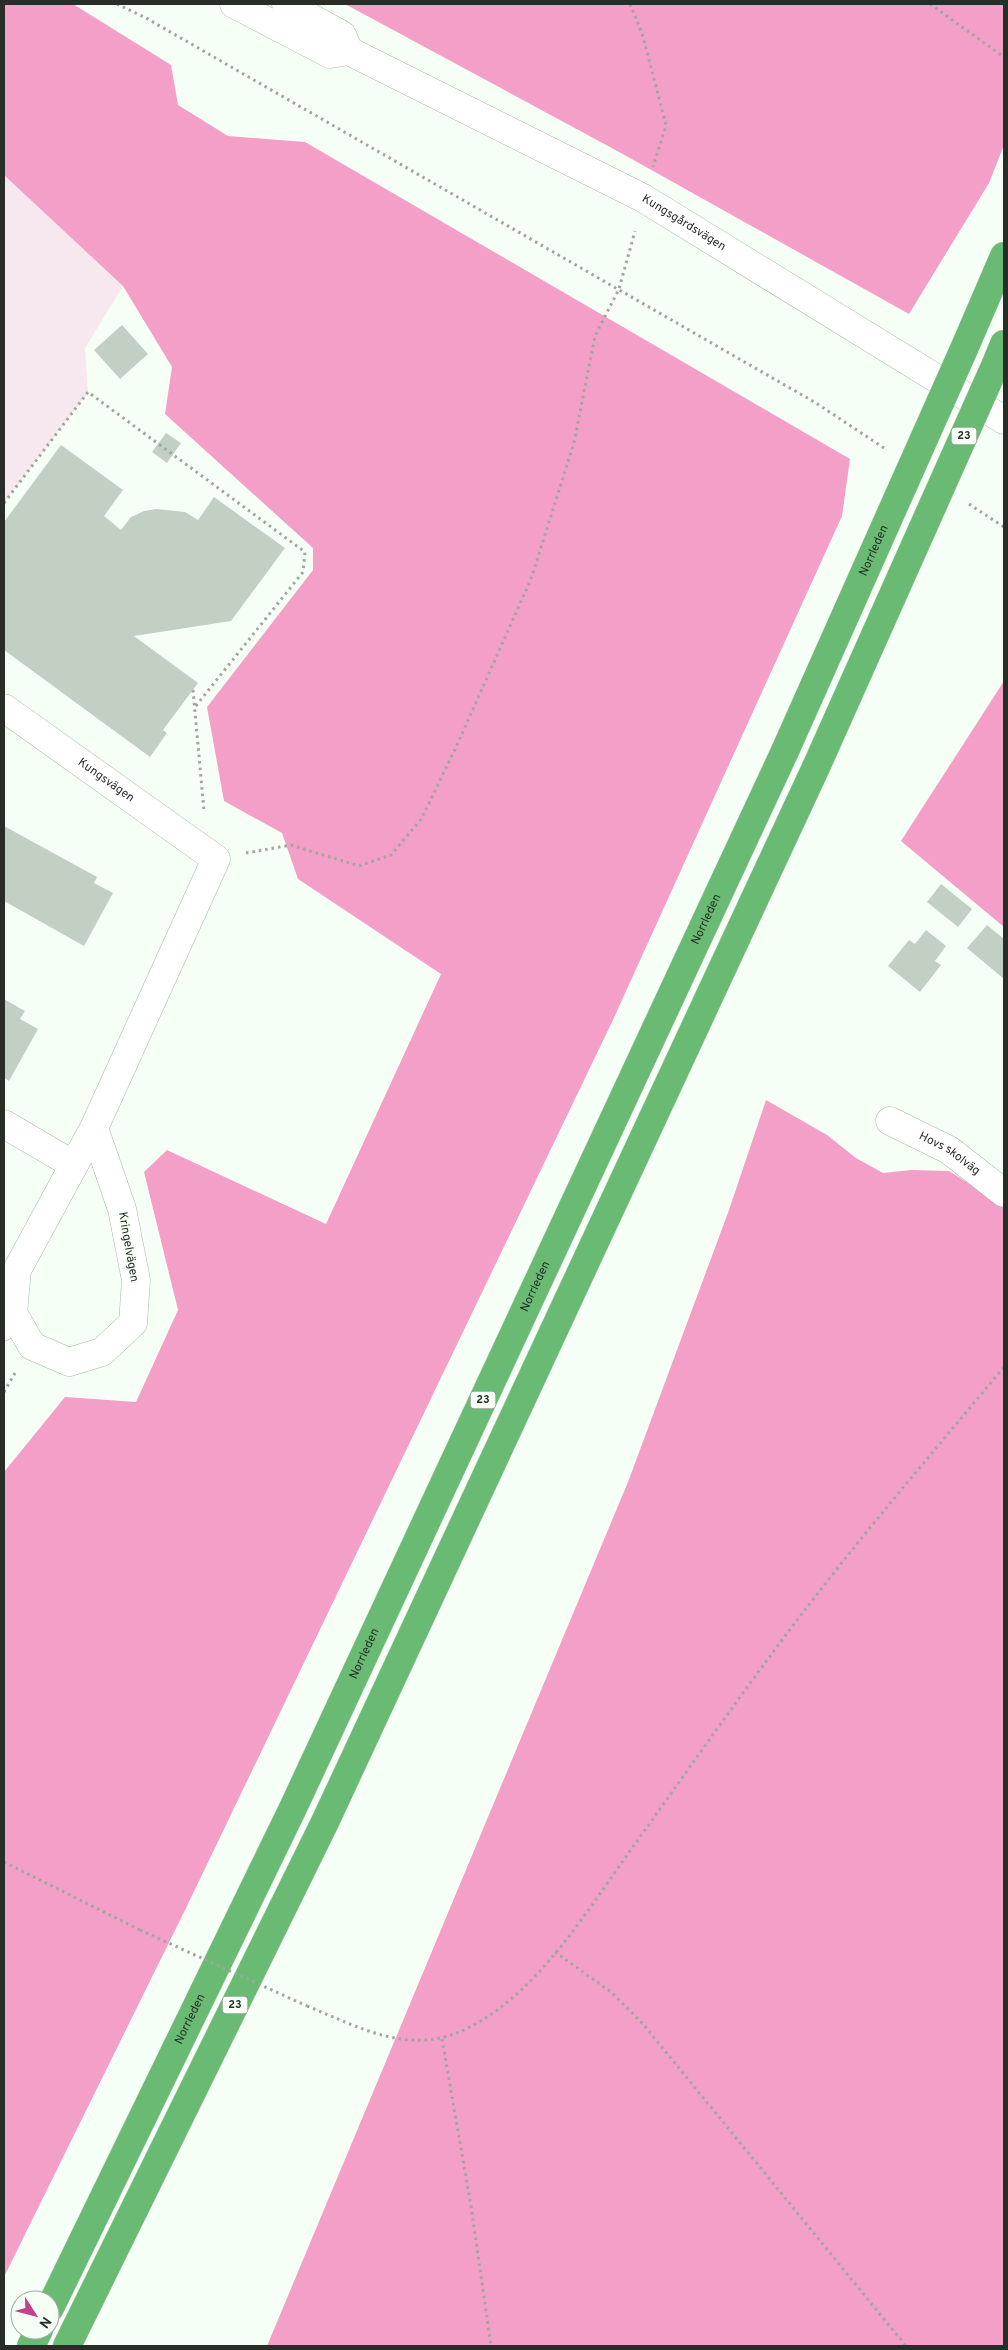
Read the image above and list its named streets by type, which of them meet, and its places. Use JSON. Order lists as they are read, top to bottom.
{
  "streets": {
    "highway": ["23", "Norrleden"],
    "street": [
      "Kungsgårdsvägen",
      "Kungsvägen",
      "Hovs skolväg",
      "Kringelvägen"
    ]
  },
  "crossings": [
    ["Kungsvägen", "Kringelvägen"]
  ],
  "north": "bottom right"
}
